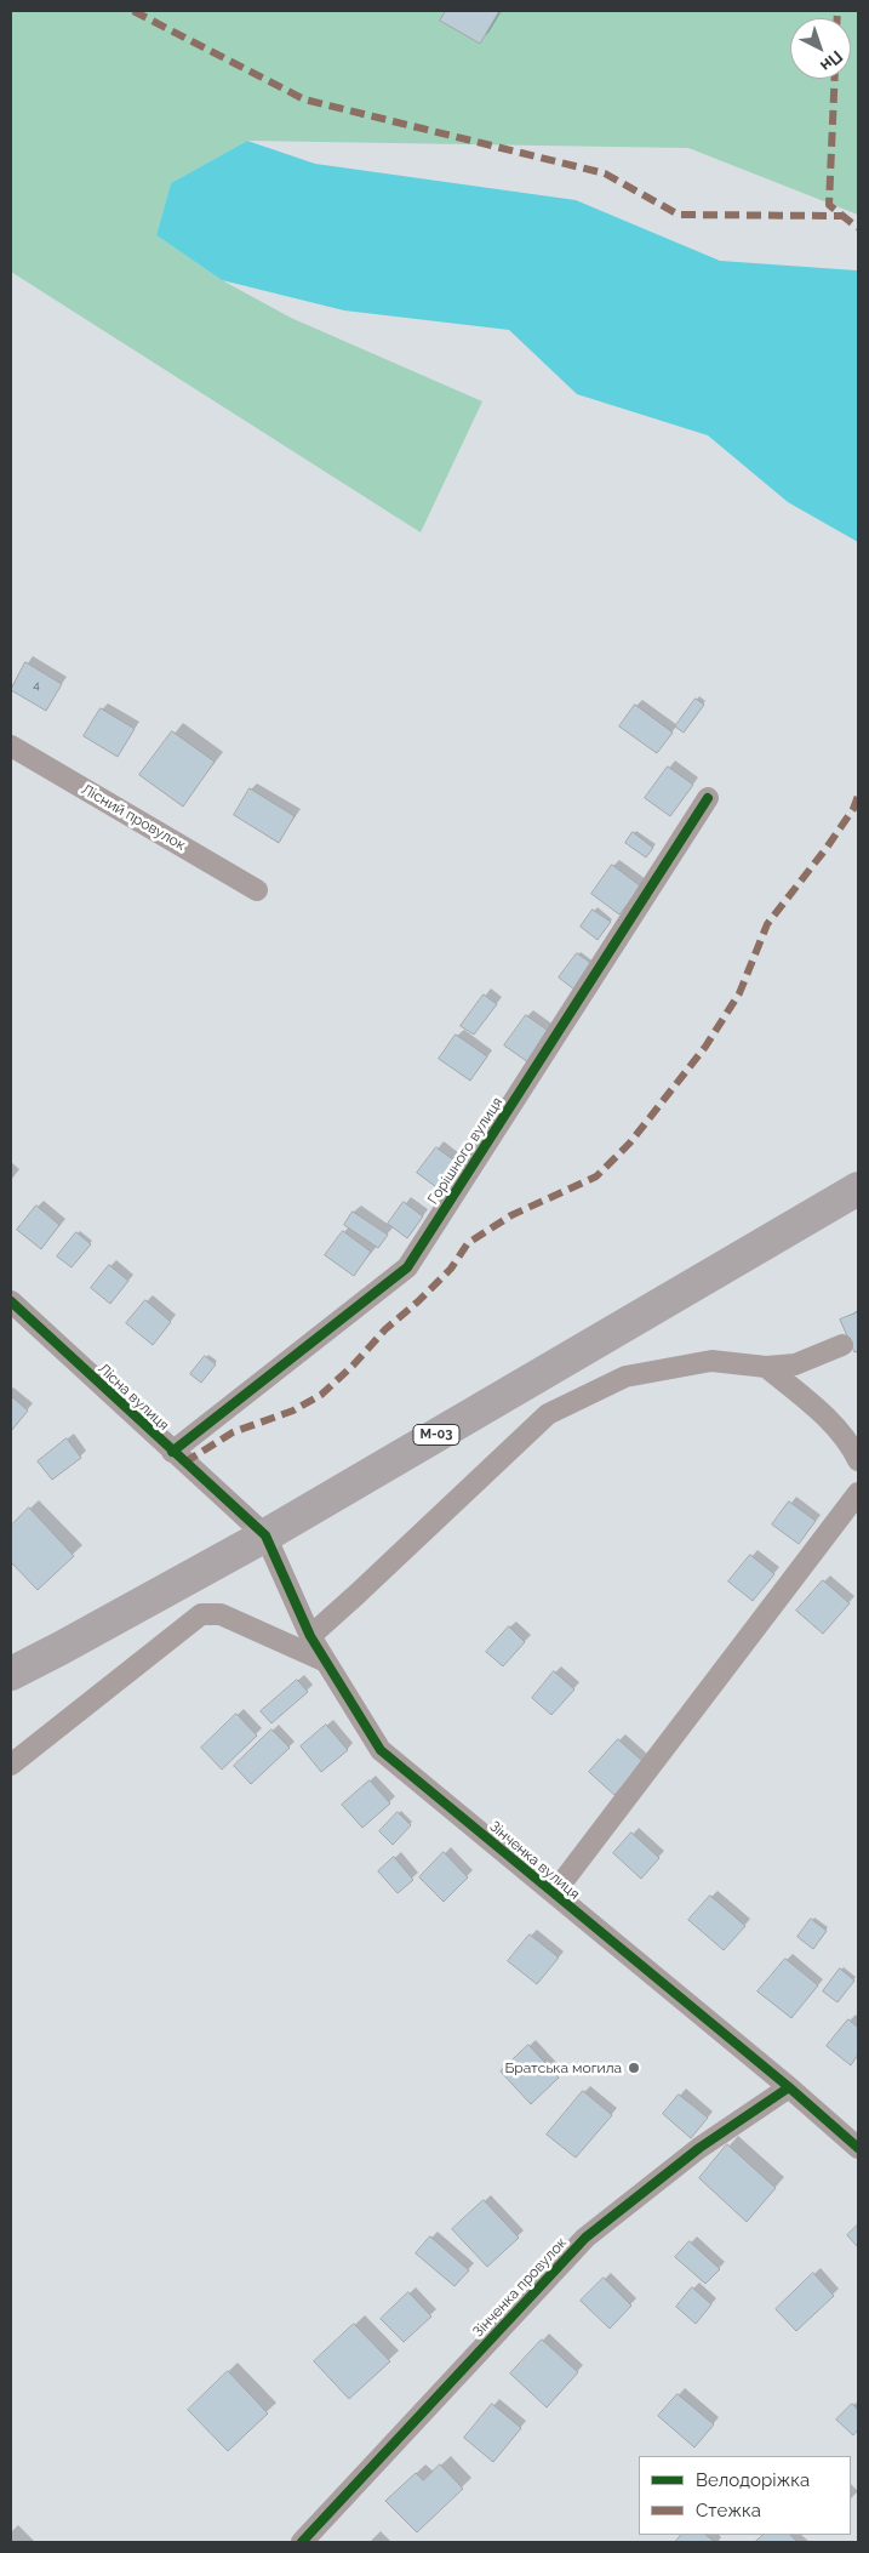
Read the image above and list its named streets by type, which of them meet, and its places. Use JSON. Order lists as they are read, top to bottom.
{
  "streets": {
    "highway": ["М-03"],
    "street": [
      "Лісний провулок",
      "Горішного вулиця",
      "Лісна вулиця",
      "Зінченка вулиця",
      "Зінченка провулок"
    ]
  },
  "crossings": [
    ["Горішного вулиця", "Лісна вулиця"],
    ["Лісна вулиця", "М-03"],
    ["Лісна вулиця", "Зінченка вулиця"],
    ["М-03", "Зінченка вулиця"],
    ["Зінченка вулиця", "Зінченка провулок"]
  ],
  "places": ["Братська могила"],
  "house_numbers": ["4"],
  "legend": ["Велодоріжка", "Стежка"],
  "north": "bottom right"
}
